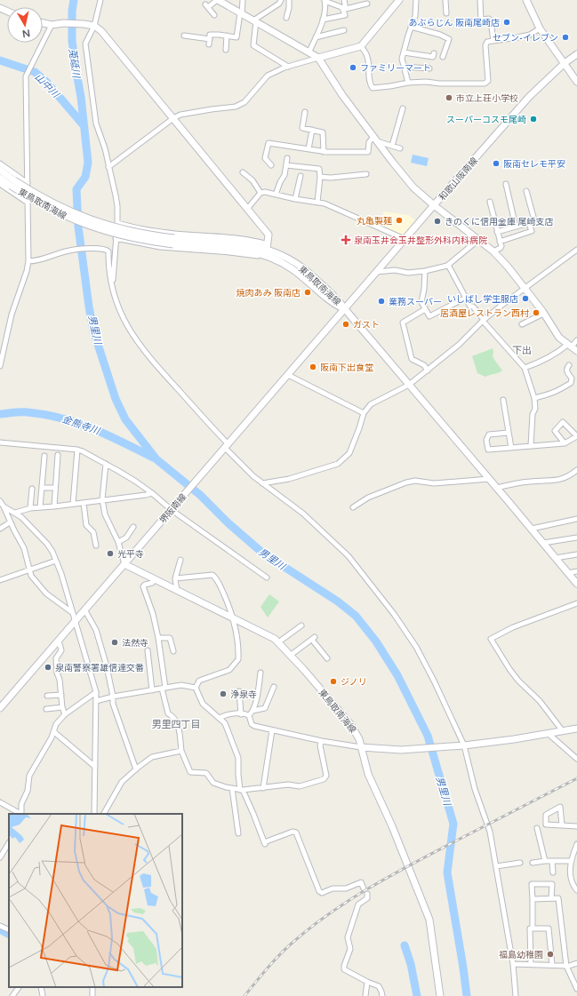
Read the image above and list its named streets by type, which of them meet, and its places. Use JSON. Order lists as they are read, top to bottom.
{
  "streets": {
    "main road": ["和歌山阪南線", "東鳥取南海線", "堺阪南線"]
  },
  "crossings": [
    ["和歌山阪南線", "東鳥取南海線"],
    ["和歌山阪南線", "堺阪南線"],
    ["東鳥取南海線", "堺阪南線"]
  ],
  "districts": ["下出", "男里四丁目"],
  "water": [
    "莵砥川",
    "山中川",
    "男里川",
    "金熊寺川"
  ],
  "places": {
    "other": [
      "あぶらじん 阪南尾崎店",
      "セブン-イレブン",
      "ファミリーマート",
      "市立上荘小学校",
      "スーパーコスモ尾崎",
      "阪南セレモ平安",
      "丸亀製麺",
      "きのくに信用金庫 尾崎支店",
      "焼肉あみ 阪南店",
      "いしばし学生服店",
      "業務スーパー",
      "居酒屋レストラン西村",
      "ガスト",
      "阪南下出食堂",
      "光平寺",
      "法然寺",
      "泉南警察署雄信達交番",
      "ジノリ",
      "浄泉寺",
      "福島幼稚園"
    ],
    "health": ["泉南玉井会玉井整形外科内科病院"]
  },
  "north": "bottom"
}
